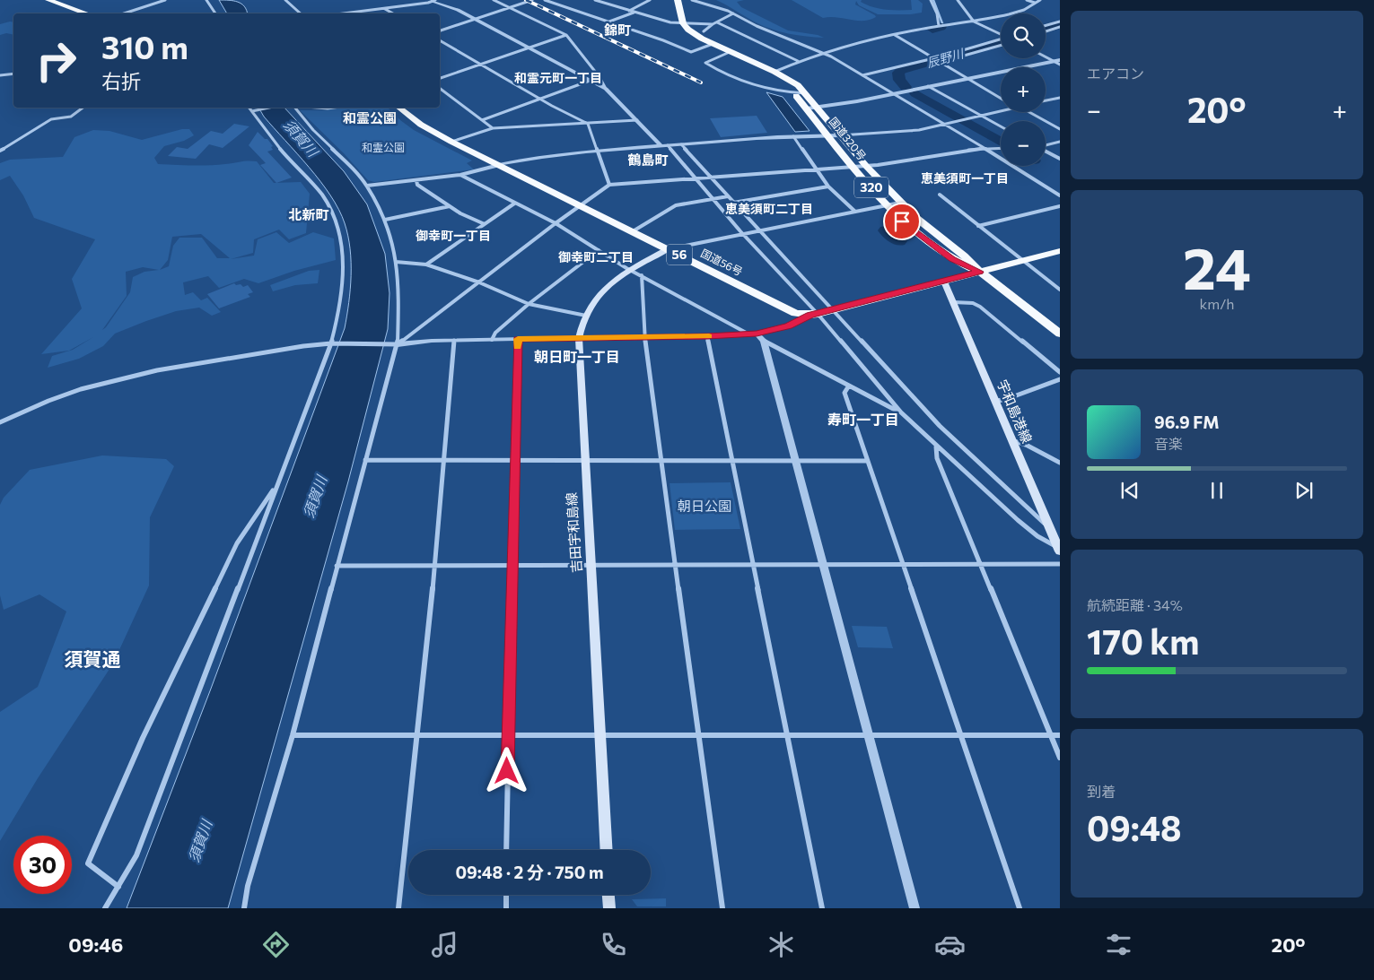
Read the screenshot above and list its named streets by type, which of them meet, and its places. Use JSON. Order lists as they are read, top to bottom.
{
  "streets": {
    "highway": [
      "国道320号",
      "320",
      "56",
      "国道56号"
    ],
    "main road": ["宇和島港線", "吉田宇和島線"]
  },
  "crossings": [
    ["国道320号", "国道56号"],
    ["国道56号", "宇和島港線"],
    ["国道56号", "吉田宇和島線"]
  ],
  "districts": [
    "錦町",
    "和霊元町一丁目",
    "和霊公園",
    "鶴島町",
    "恵美須町一丁目",
    "恵美須町二丁目",
    "北新町",
    "御幸町一丁目",
    "御幸町二丁目",
    "朝日町一丁目",
    "寿町一丁目",
    "須賀通"
  ],
  "water": ["辰野川", "須賀川"],
  "parks": ["和霊公園", "朝日公園"],
  "page": {
    "tile": [
      "エアコン",
      ["24", "km/h"],
      ["航続距離 · 34%", "170 km"],
      ["到着", "09:48"]
    ],
    "map_buttons": ["+", "−"],
    "turn": ["310 m", "右折"],
    "heat": ["−", "20°", "+"],
    "song": ["96.9 FM", "音楽"],
    "limit": "30",
    "trip": "09:48 · 2 分 · 750 m",
    "tabs": ["09:46", "20°"]
  }
}
